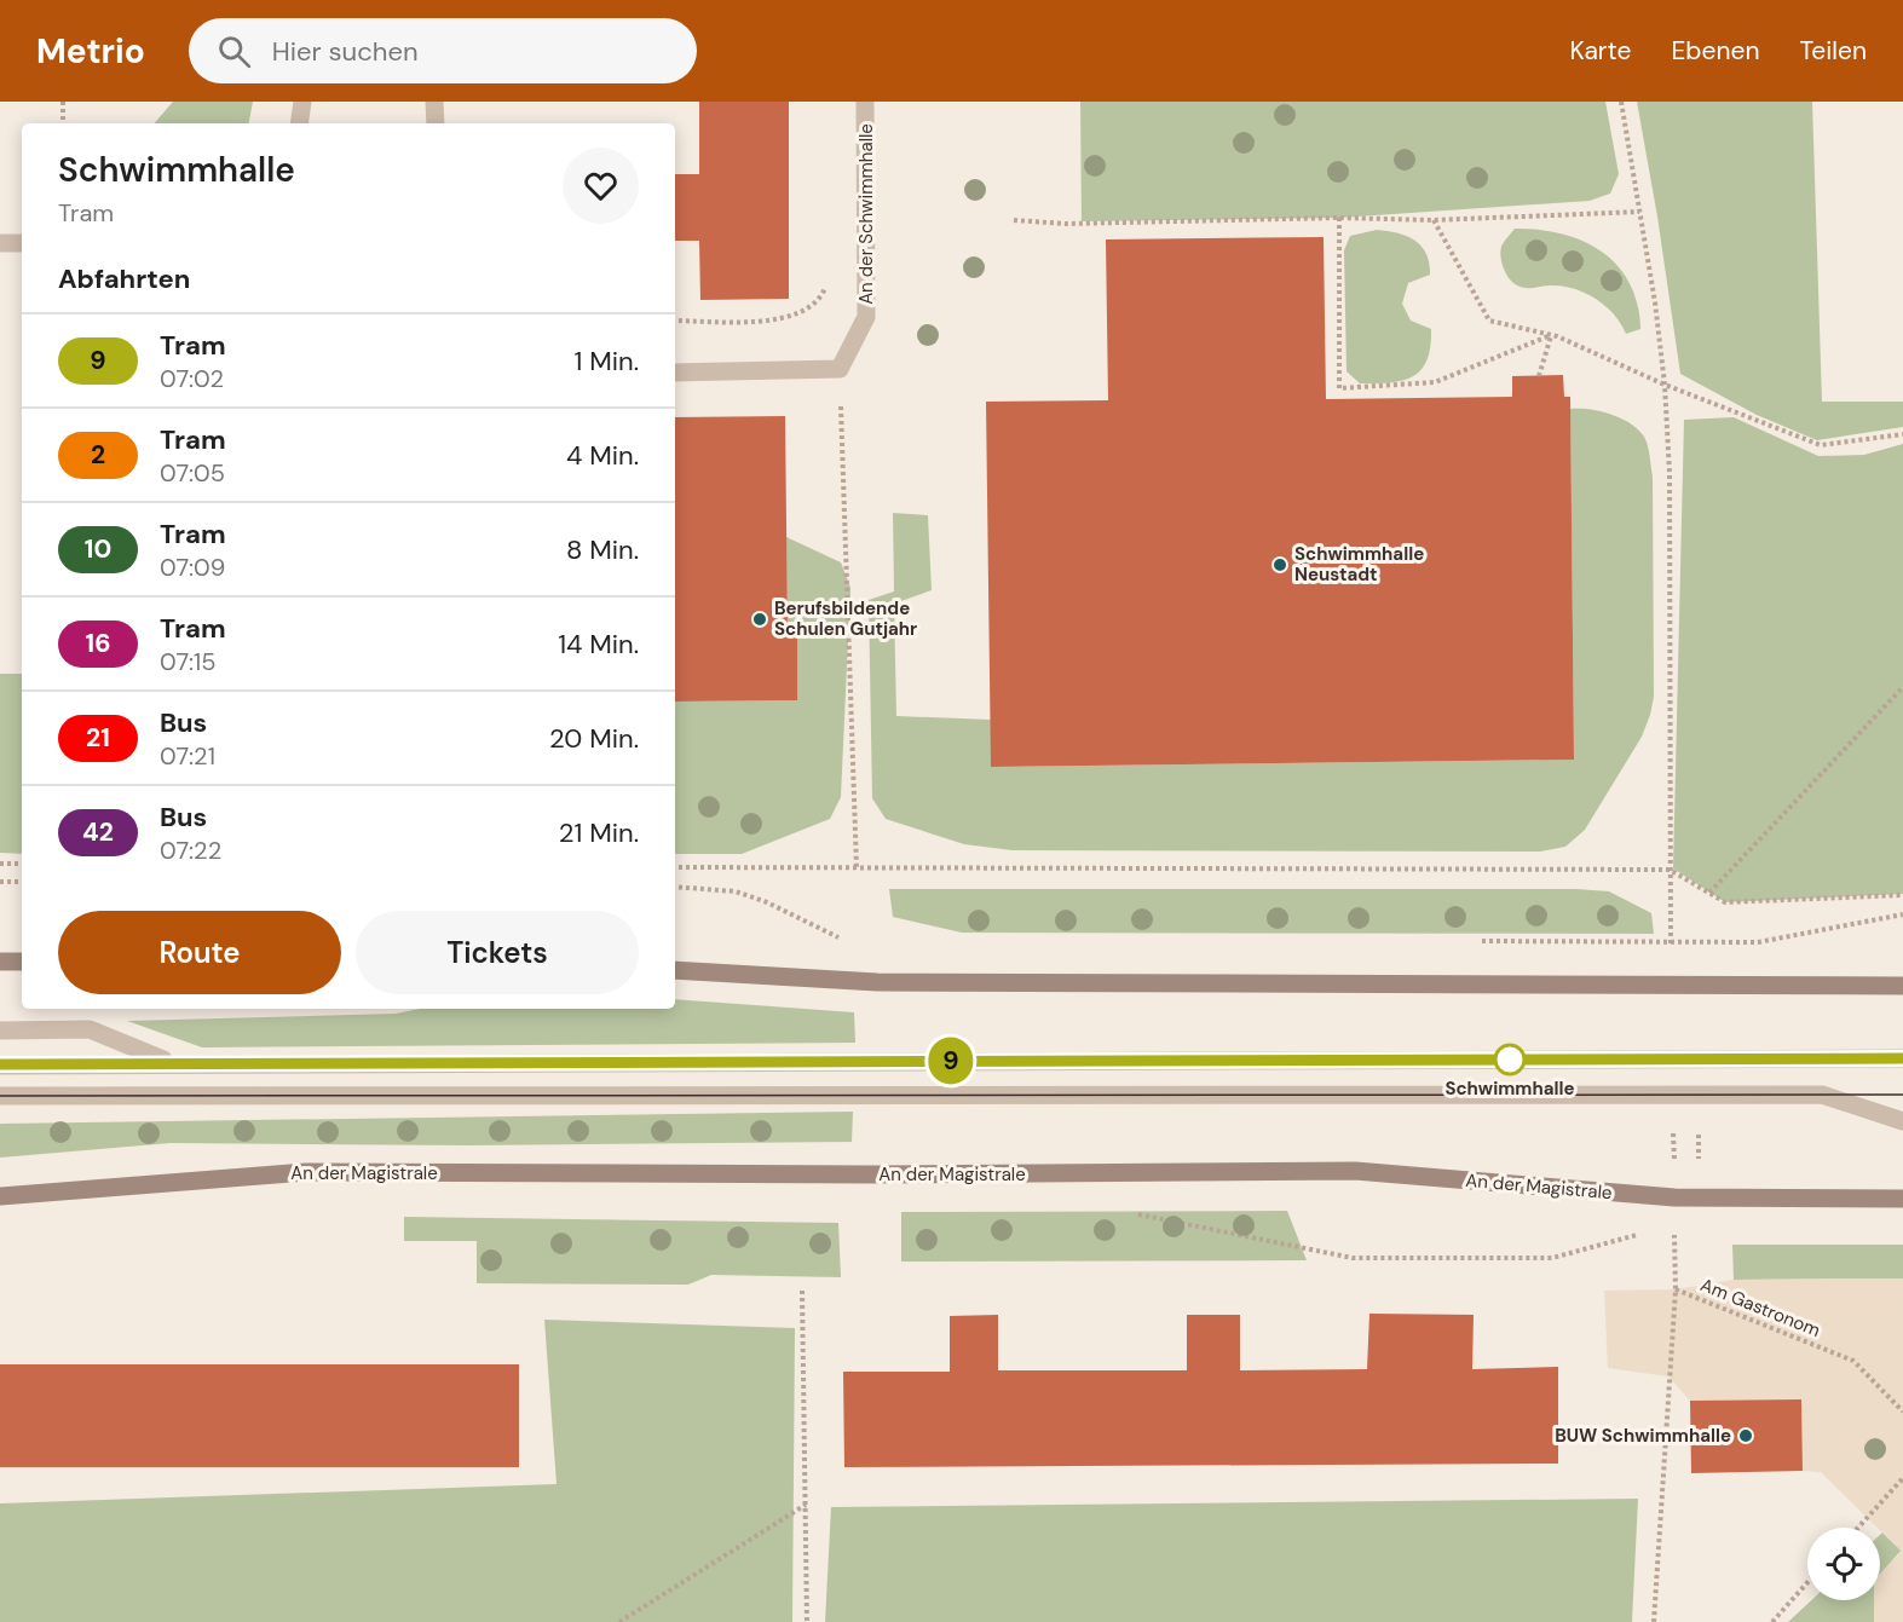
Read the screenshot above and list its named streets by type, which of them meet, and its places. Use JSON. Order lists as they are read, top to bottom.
{
  "streets": {
    "main road": ["An der Magistrale"],
    "street": ["An der Schwimmhalle"],
    "path": ["Am Gastronom"]
  },
  "crossings": [
    ["An der Magistrale", "Am Gastronom"]
  ],
  "places": [
    "Schwimmhalle Neustadt",
    "Berufsbildende Schulen Gutjahr",
    "Schwimmhalle",
    "BUW Schwimmhalle"
  ],
  "lines": ["tram line 9"],
  "page": {
    "header": "Metrio",
    "search": "Hier suchen",
    "nav": ["Karte", "Ebenen", "Teilen"],
    "on_map": "9",
    "heading": [
      ["Schwimmhalle", "Tram"],
      "Abfahrten"
    ],
    "list": [
      {
        "mark": "9",
        "name": "Tram",
        "note": "07:02",
        "value": "1 Min."
      },
      {
        "mark": "2",
        "name": "Tram",
        "note": "07:05",
        "value": "4 Min."
      },
      {
        "mark": "10",
        "name": "Tram",
        "note": "07:09",
        "value": "8 Min."
      },
      {
        "mark": "16",
        "name": "Tram",
        "note": "07:15",
        "value": "14 Min."
      },
      {
        "mark": "21",
        "name": "Bus",
        "note": "07:21",
        "value": "20 Min."
      },
      {
        "mark": "42",
        "name": "Bus",
        "note": "07:22",
        "value": "21 Min."
      }
    ],
    "buttons": ["Route", "Tickets"]
  }
}
